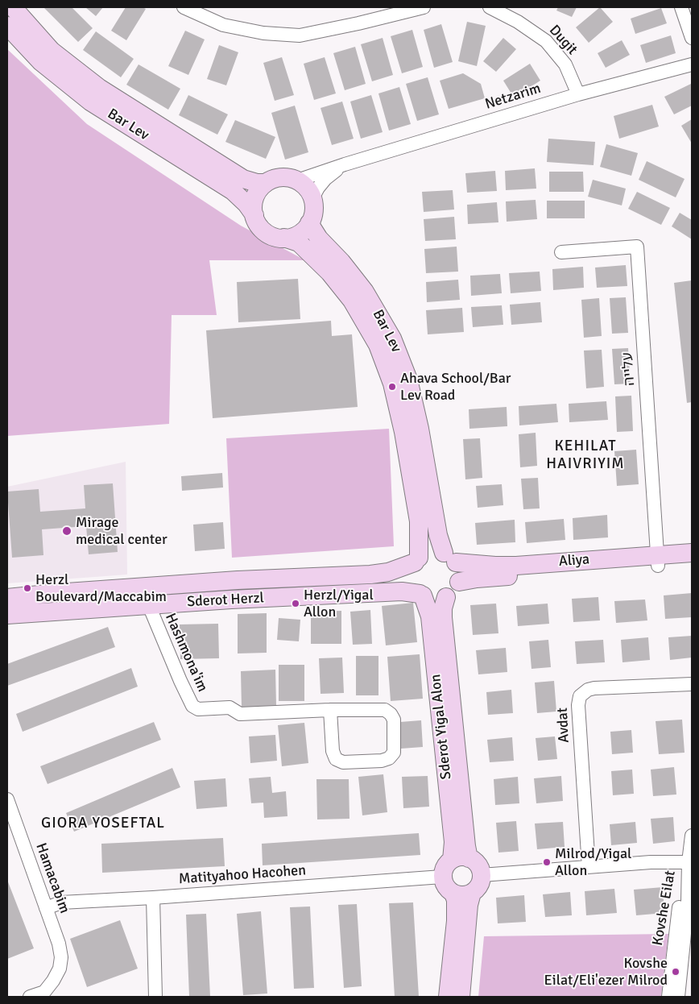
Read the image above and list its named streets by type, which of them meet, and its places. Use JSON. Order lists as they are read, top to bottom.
{
  "streets": {
    "street": [
      "Dugit",
      "Netzarim",
      "Bar Lev",
      "עלייה",
      "Aliya",
      "Sderot Herzl",
      "Hashmona'im",
      "Avdat",
      "Sderot Yigal Alon",
      "Matityahoo Hacohen",
      "Hamacabim",
      "Kovshe Eilat"
    ]
  },
  "crossings": [
    ["Dugit", "Netzarim"],
    ["Netzarim", "Bar Lev"],
    ["Bar Lev", "Aliya"],
    ["Bar Lev", "Sderot Herzl"],
    ["Bar Lev", "Sderot Yigal Alon"],
    ["עלייה", "Aliya"],
    ["Aliya", "Sderot Herzl"],
    ["Aliya", "Sderot Yigal Alon"],
    ["Sderot Herzl", "Hashmona'im"],
    ["Sderot Herzl", "Sderot Yigal Alon"],
    ["Sderot Yigal Alon", "Matityahoo Hacohen"],
    ["Matityahoo Hacohen", "Hamacabim"]
  ],
  "districts": ["KEHILAT HAIVRIYIM", "GIORA YOSEFTAL"],
  "places": [
    "Ahava School/Bar Lev Road",
    "Mirage medical center",
    "Herzl Boulevard/Maccabim",
    "Herzl/Yigal Allon",
    "Milrod/Yigal Allon",
    "Kovshe Eilat/Eli'ezer Milrod"
  ]
}
